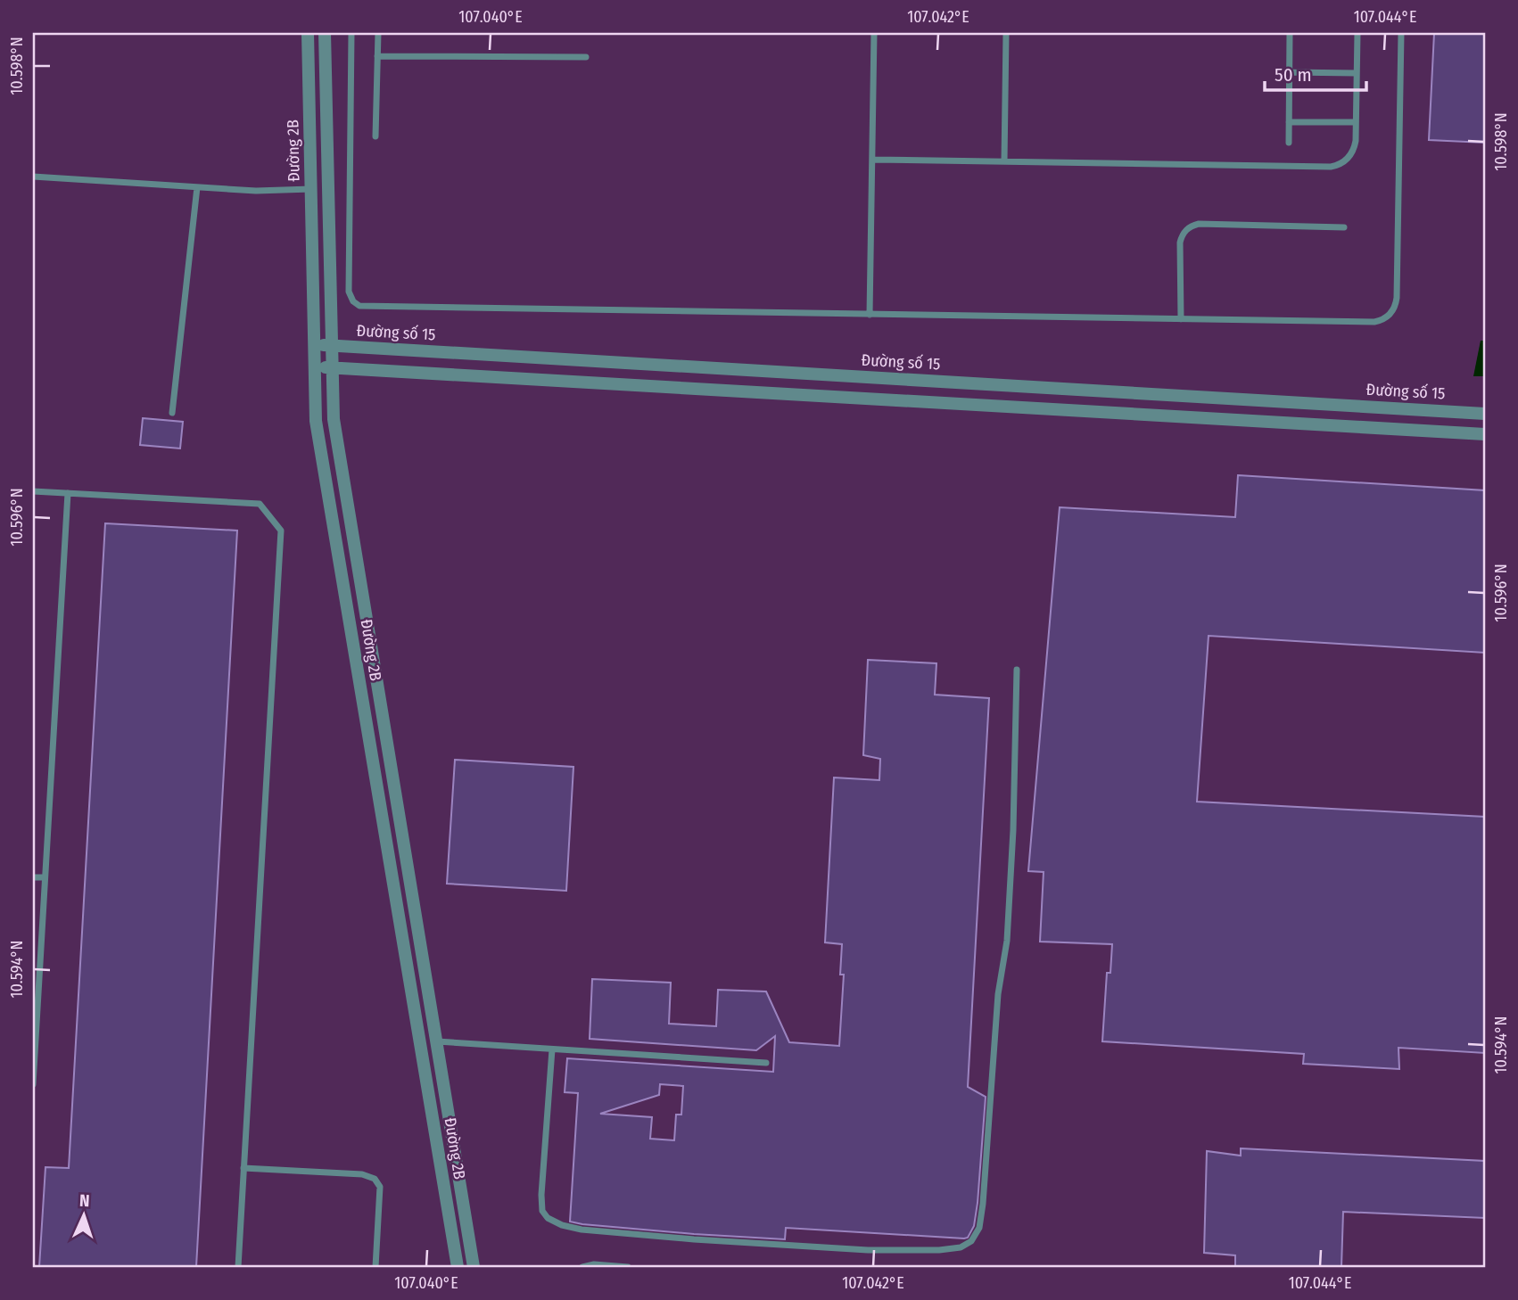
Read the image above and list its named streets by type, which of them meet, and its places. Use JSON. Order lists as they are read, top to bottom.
{
  "streets": {
    "street": ["Đường 2B", "Đường số 15"]
  },
  "crossings": [
    ["Đường 2B", "Đường số 15"]
  ],
  "scale_bar": "50 m",
  "north": "top",
  "coordinates": [
    "107.040°E",
    "107.042°E",
    "107.044°E",
    "10.598°N",
    "10.596°N",
    "10.594°N"
  ]
}
